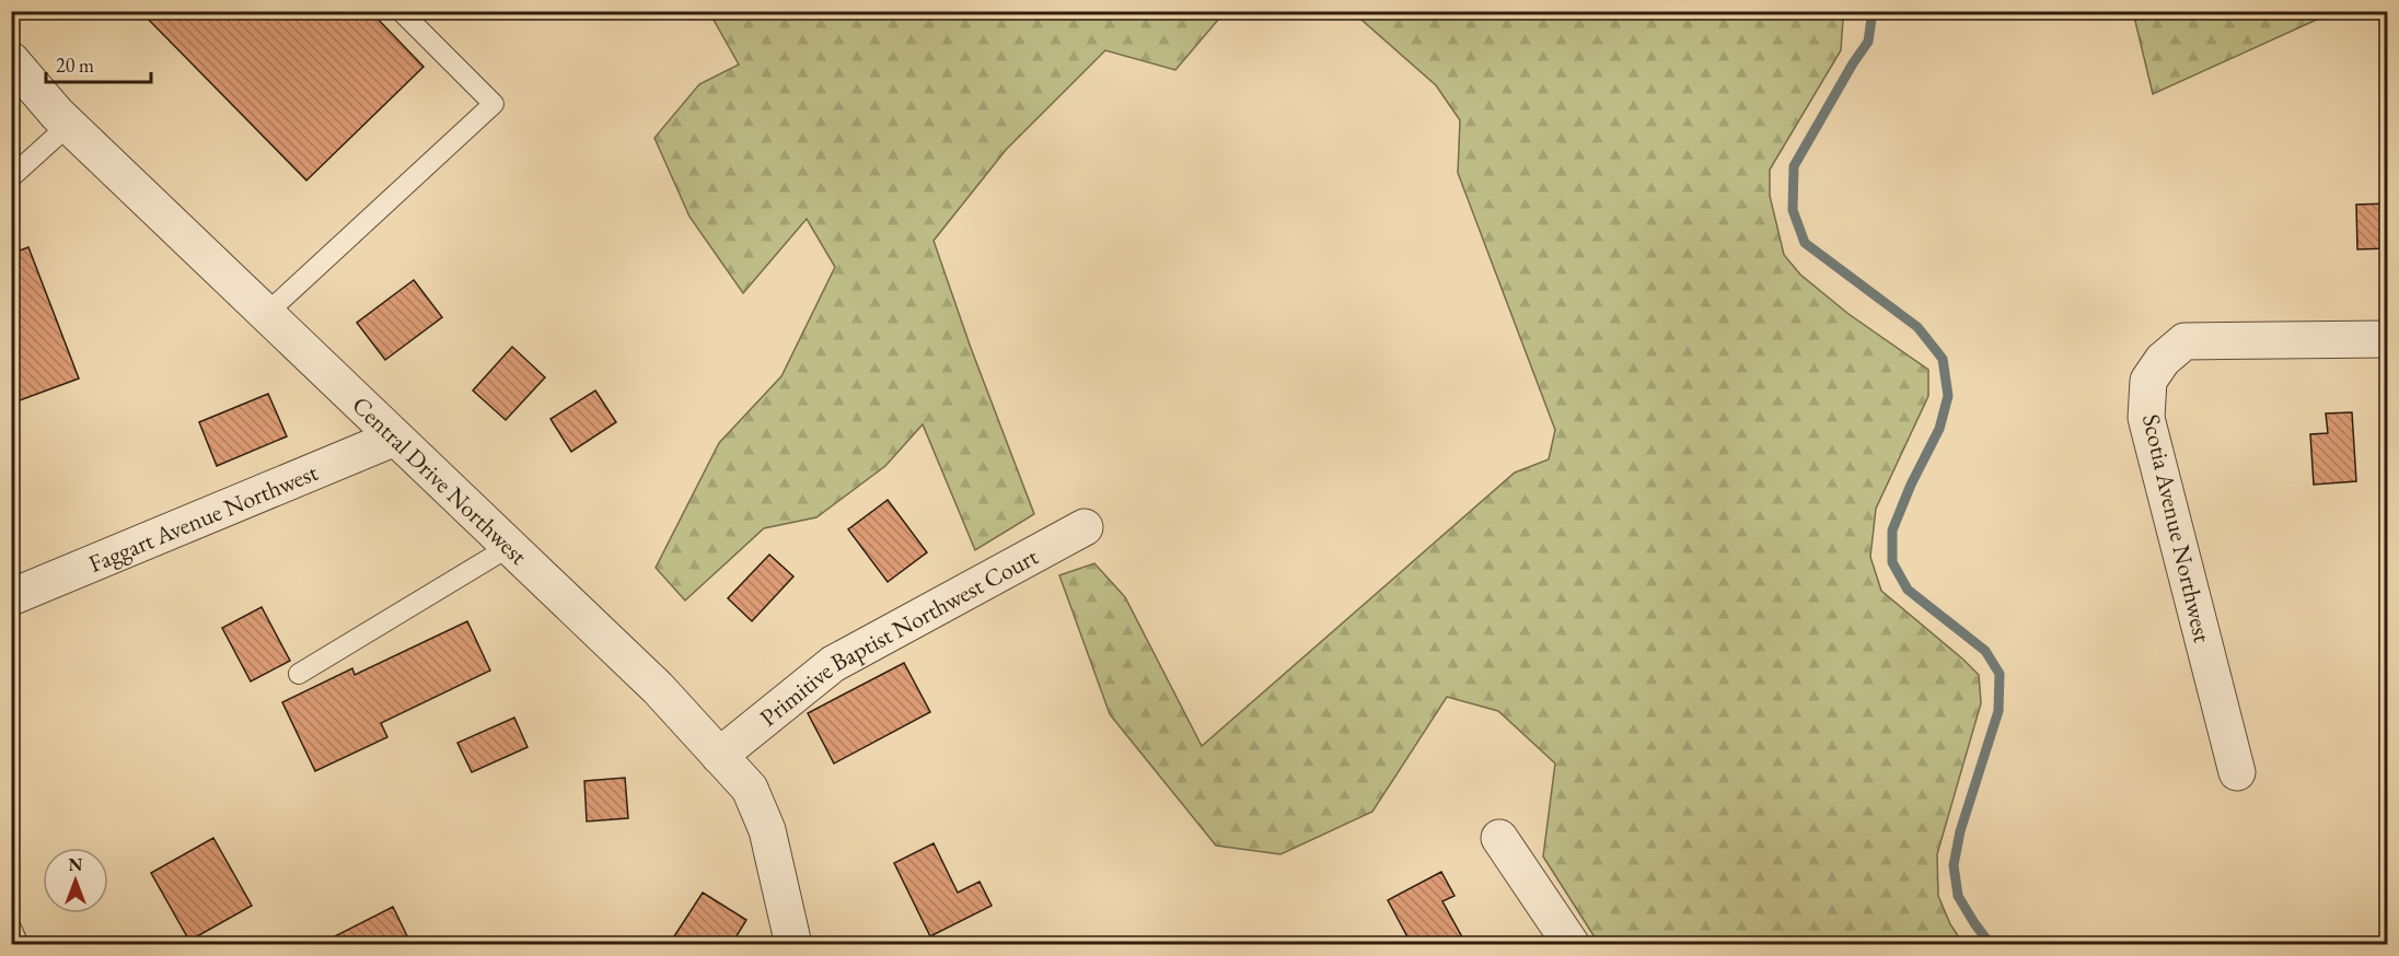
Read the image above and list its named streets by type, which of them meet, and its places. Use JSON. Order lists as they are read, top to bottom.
{
  "streets": {
    "street": [
      "Central Drive Northwest",
      "Faggart Avenue Northwest",
      "Scotia Avenue Northwest",
      "Primitive Baptist Northwest Court"
    ]
  },
  "crossings": [
    ["Central Drive Northwest", "Faggart Avenue Northwest"],
    ["Central Drive Northwest", "Primitive Baptist Northwest Court"]
  ],
  "scale_bar": "20 m",
  "north": "top"
}
